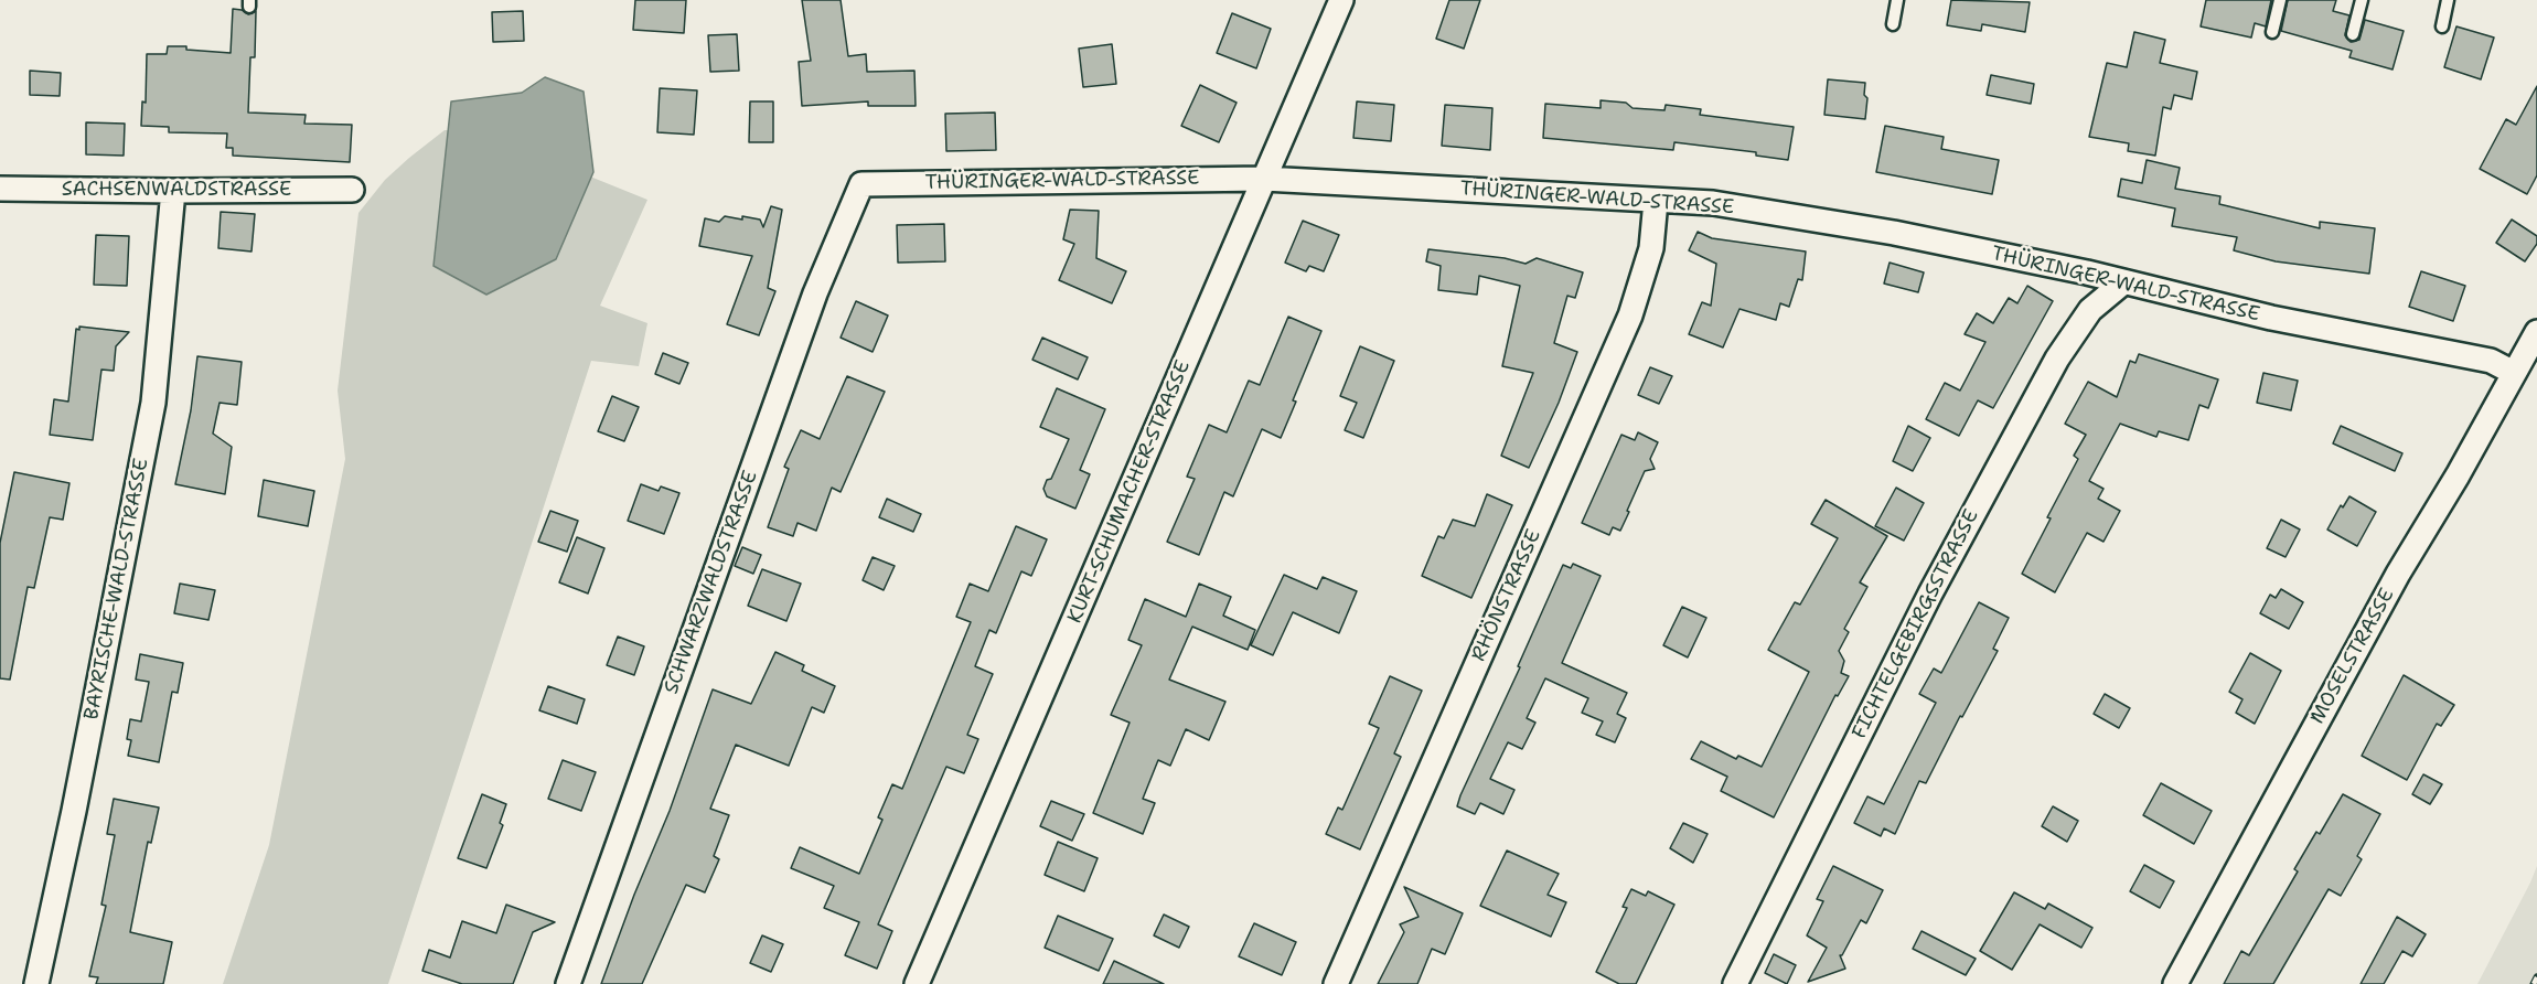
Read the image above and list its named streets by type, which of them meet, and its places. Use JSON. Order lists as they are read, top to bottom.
{
  "streets": {
    "street": [
      "THÜRINGER-WALD-STRASSE",
      "SACHSENWALDSTRASSE",
      "KURT-SCHUMACHER-STRASSE",
      "SCHWARZWALDSTRASSE",
      "BAYRISCHE-WALD-STRASSE",
      "RHÖNSTRASSE",
      "FICHTELGEBIRGSSTRASSE",
      "MOSELSTRASSE"
    ]
  },
  "crossings": [
    ["THÜRINGER-WALD-STRASSE", "KURT-SCHUMACHER-STRASSE"],
    ["THÜRINGER-WALD-STRASSE", "SCHWARZWALDSTRASSE"],
    ["THÜRINGER-WALD-STRASSE", "RHÖNSTRASSE"],
    ["THÜRINGER-WALD-STRASSE", "FICHTELGEBIRGSSTRASSE"],
    ["THÜRINGER-WALD-STRASSE", "MOSELSTRASSE"],
    ["SACHSENWALDSTRASSE", "BAYRISCHE-WALD-STRASSE"]
  ]
}
